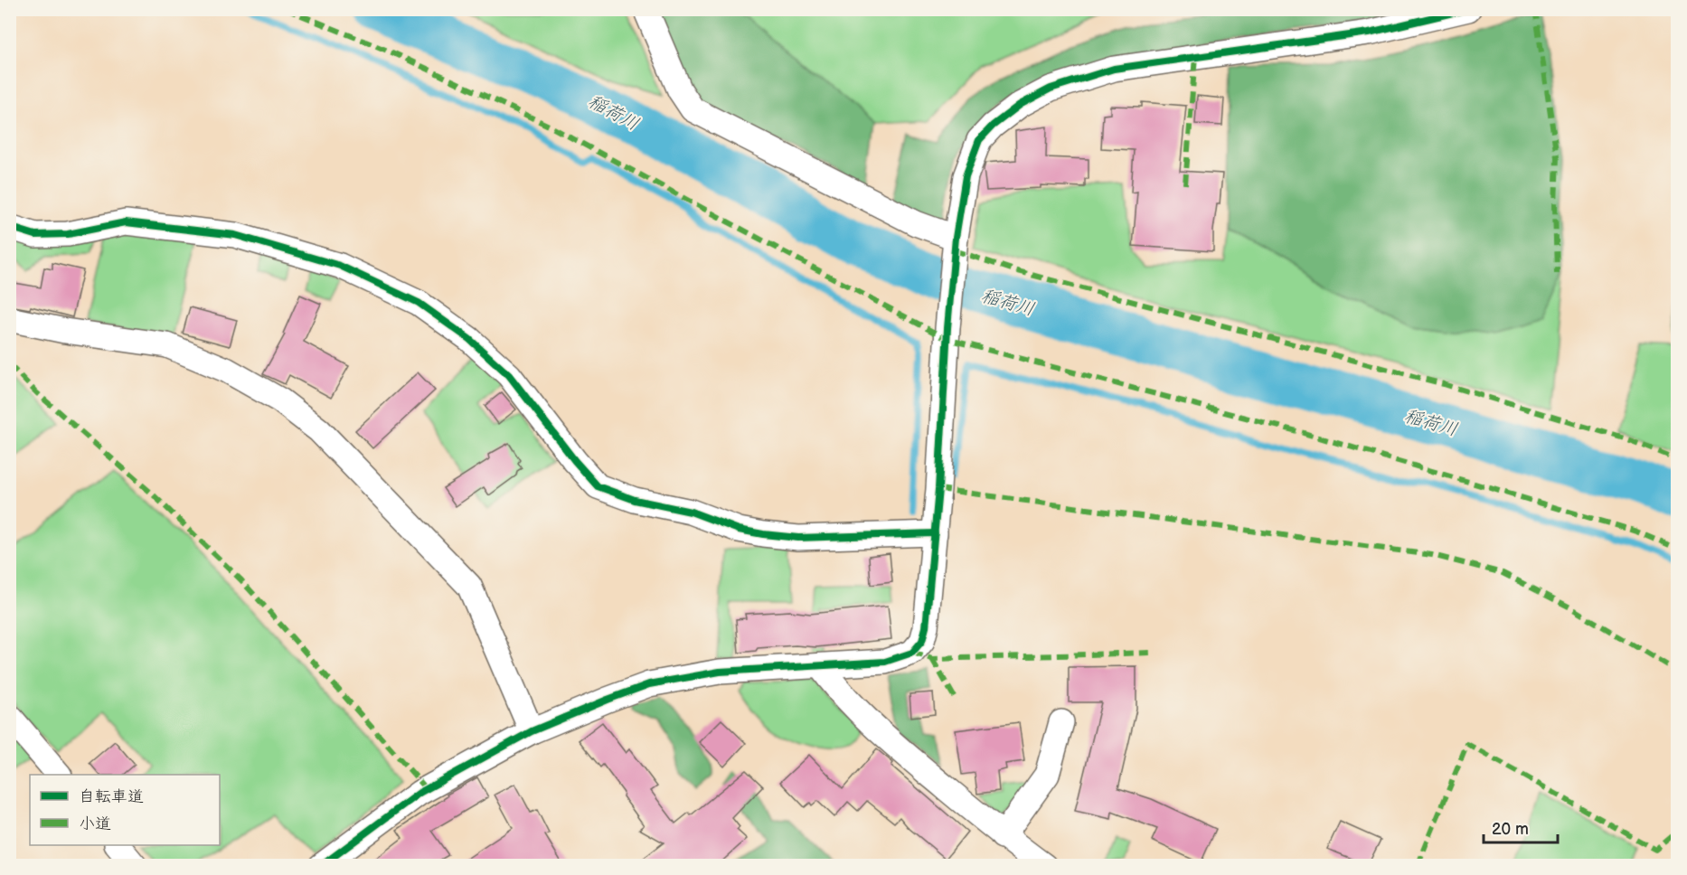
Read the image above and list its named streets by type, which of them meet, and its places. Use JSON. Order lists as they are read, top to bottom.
{
  "water": ["稲荷川"],
  "legend": ["自転車道", "小道"],
  "scale_bar": "20 m"
}
